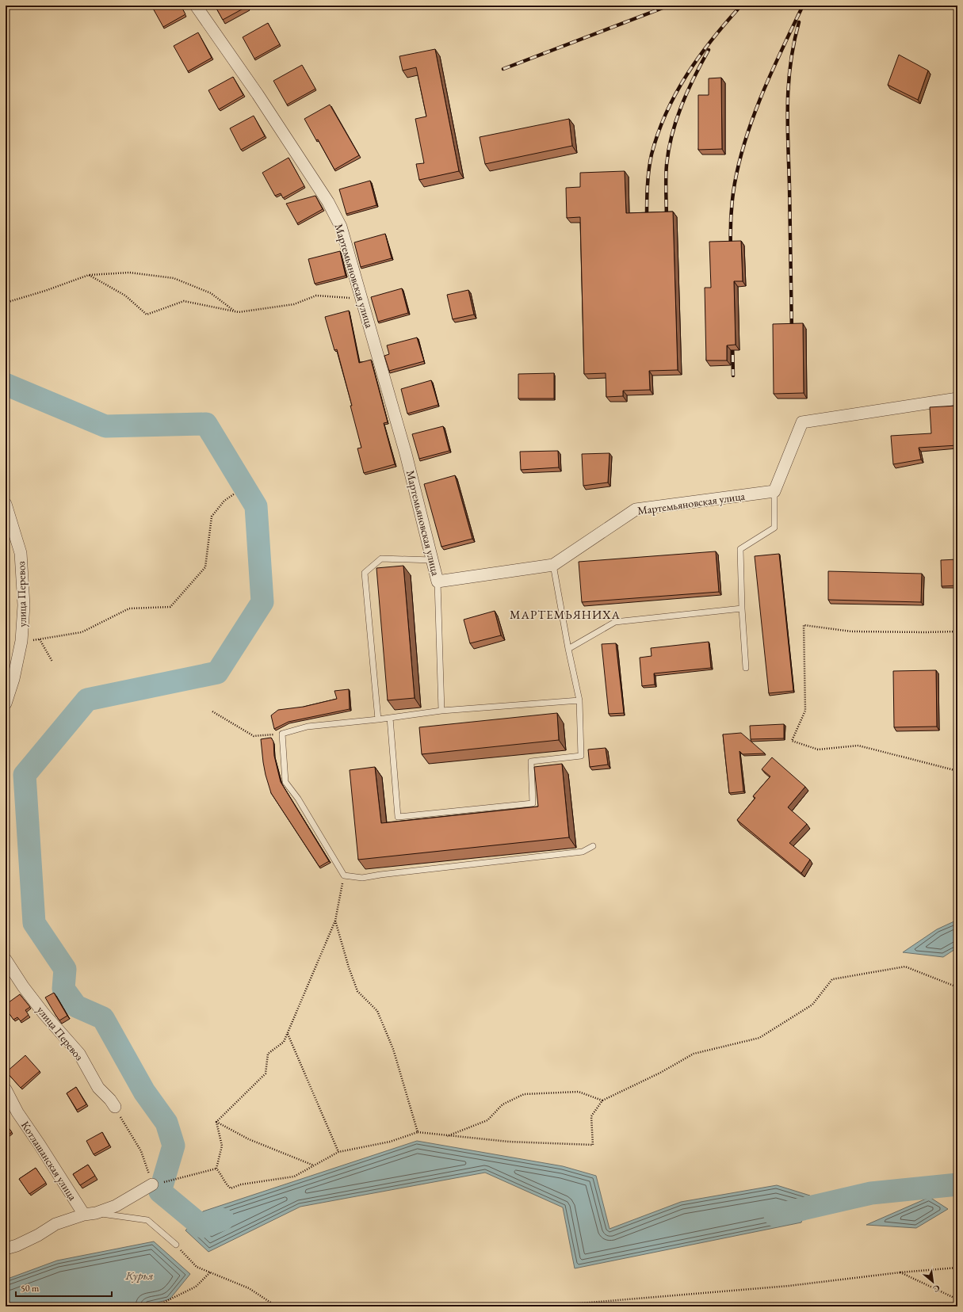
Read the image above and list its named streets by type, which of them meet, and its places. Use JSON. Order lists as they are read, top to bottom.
{
  "streets": {
    "street": ["Мартемьяновская улица", "улица Перевоз", "Котлашанская улица"]
  },
  "districts": ["МАРТЕМЬЯНИХА"],
  "water": ["Курья"],
  "scale_bar": "50 m",
  "north": "bottom right"
}
